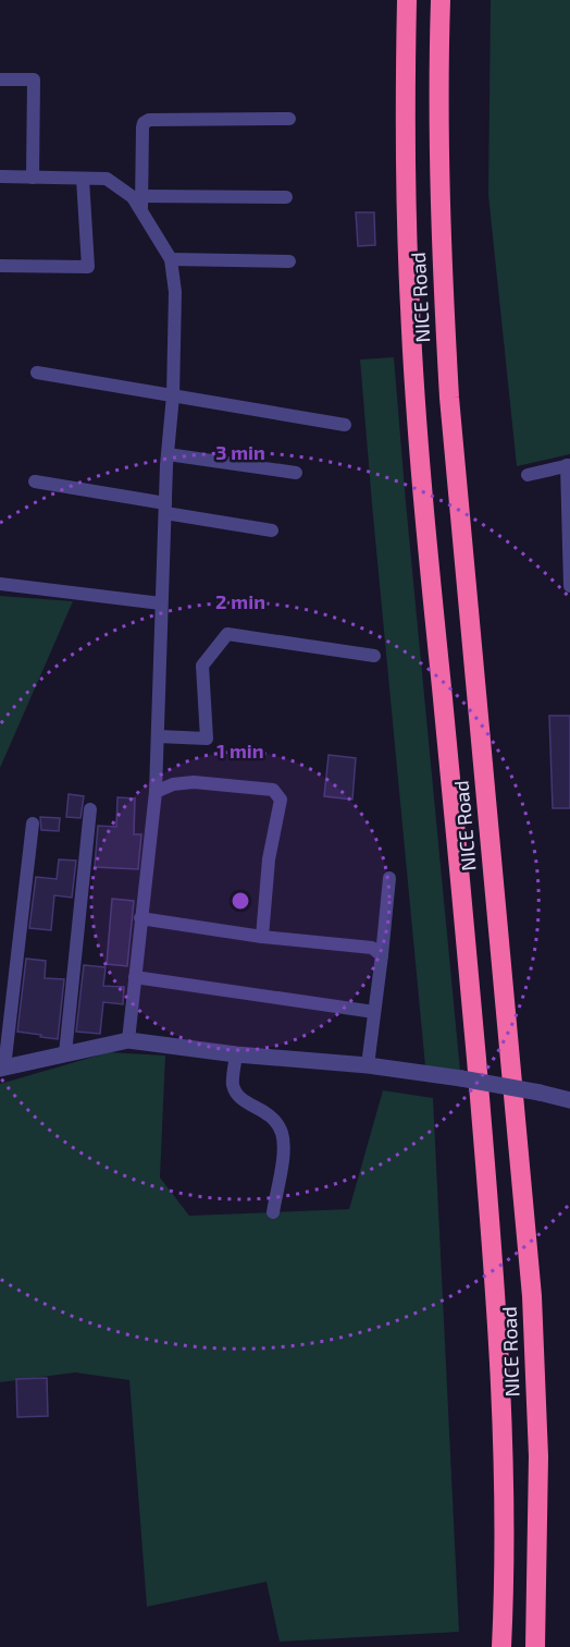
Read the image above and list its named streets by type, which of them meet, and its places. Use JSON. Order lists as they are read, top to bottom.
{
  "streets": {
    "highway": ["NICE Road"]
  },
  "rings": ["3 min", "2 min", "1 min"]
}
